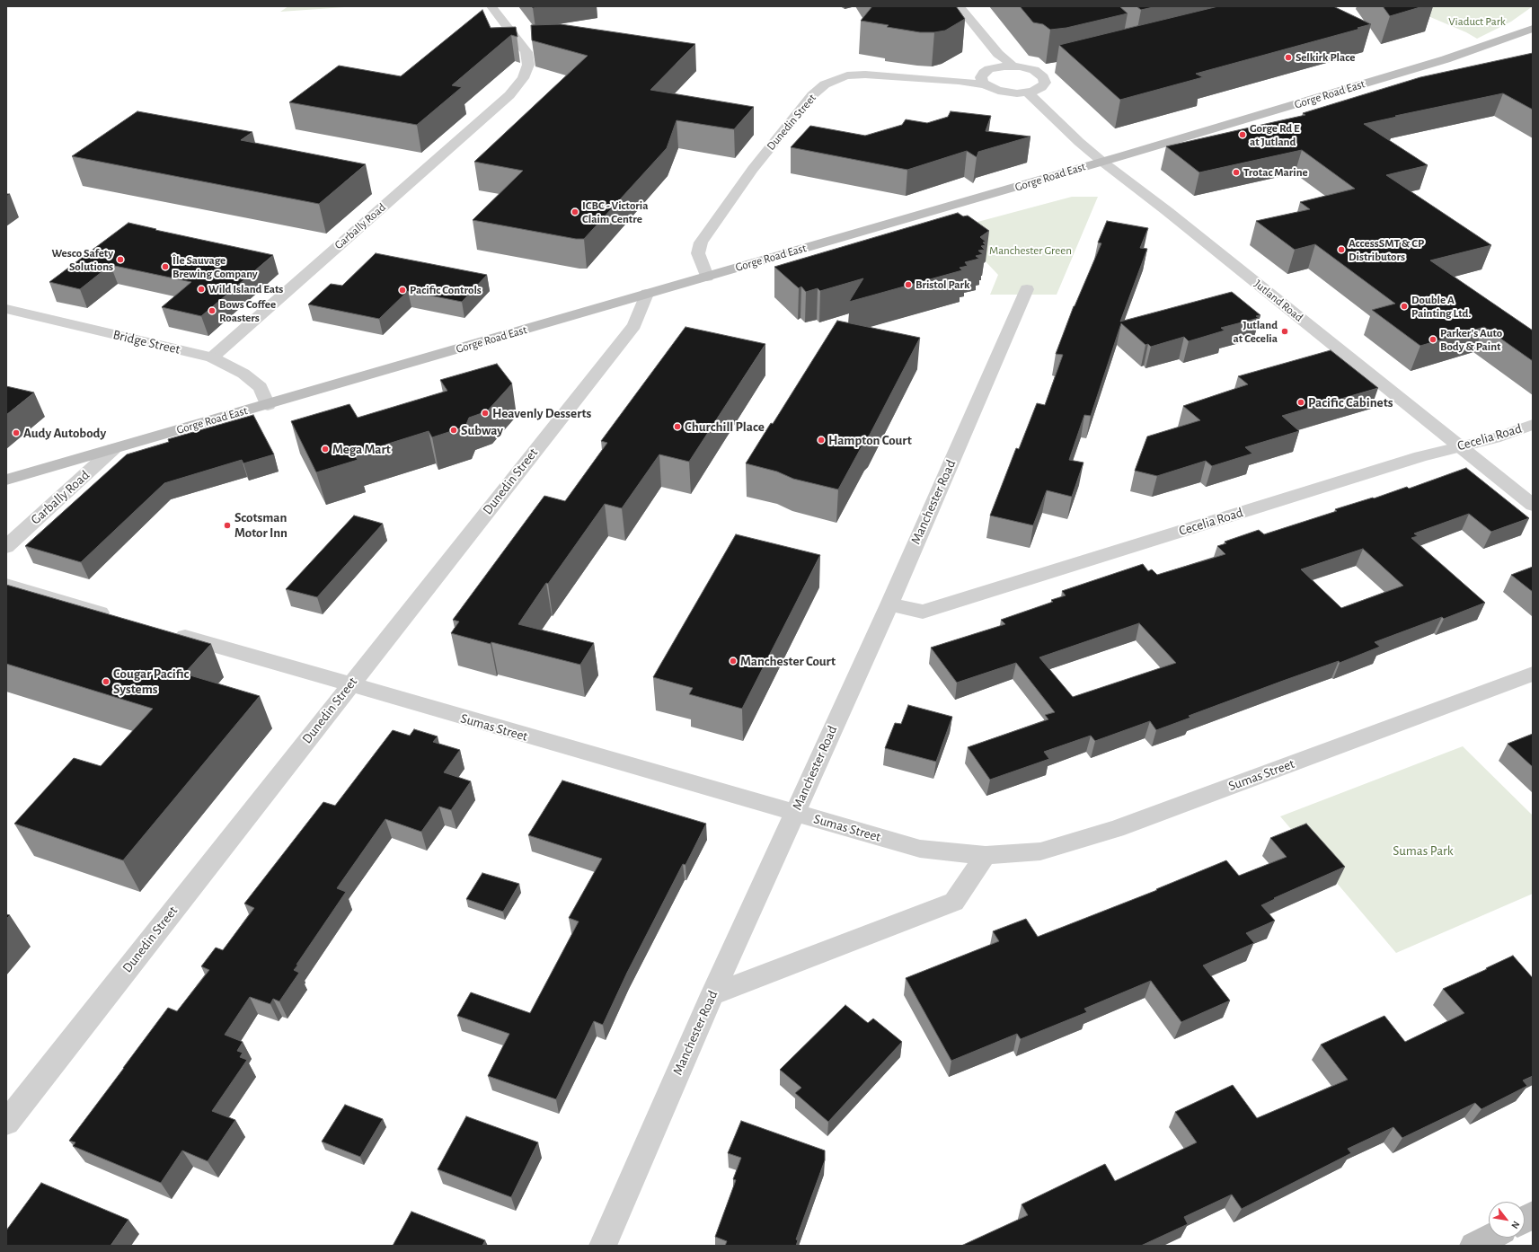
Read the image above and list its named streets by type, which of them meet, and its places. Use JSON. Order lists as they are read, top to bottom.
{
  "streets": {
    "main road": ["Gorge Road East"],
    "street": [
      "Dunedin Street",
      "Garbally Road",
      "Jutland Road",
      "Bridge Street",
      "Cecelia Road",
      "Manchester Road",
      "Sumas Street"
    ]
  },
  "crossings": [
    ["Gorge Road East", "Dunedin Street"],
    ["Gorge Road East", "Garbally Road"],
    ["Gorge Road East", "Jutland Road"],
    ["Gorge Road East", "Bridge Street"],
    ["Dunedin Street", "Jutland Road"],
    ["Dunedin Street", "Sumas Street"],
    ["Garbally Road", "Bridge Street"],
    ["Jutland Road", "Cecelia Road"],
    ["Cecelia Road", "Manchester Road"],
    ["Manchester Road", "Sumas Street"]
  ],
  "parks": ["Viaduct Park", "Manchester Green", "Sumas Park"],
  "places": [
    "Selkirk Place",
    "Gorge Rd E at Jutland",
    "Trotac Marine",
    "ICBC - Victoria Claim Centre",
    "AccessSMT & CP Distributors",
    "Wesco Safety Solutions",
    "Île Sauvage Brewing Company",
    "Bristol Park",
    "Wild Island Eats",
    "Pacific Controls",
    "Double A Painting Ltd.",
    "Bows Coffee Roasters",
    "Jutland at Cecelia",
    "Parker's Auto Body & Paint",
    "Pacific Cabinets",
    "Heavenly Desserts",
    "Churchill Place",
    "Subway",
    "Audy Autobody",
    "Hampton Court",
    "Mega Mart",
    "Scotsman Motor Inn",
    "Manchester Court",
    "Cougar Pacific Systems"
  ],
  "north": "bottom right"
}
